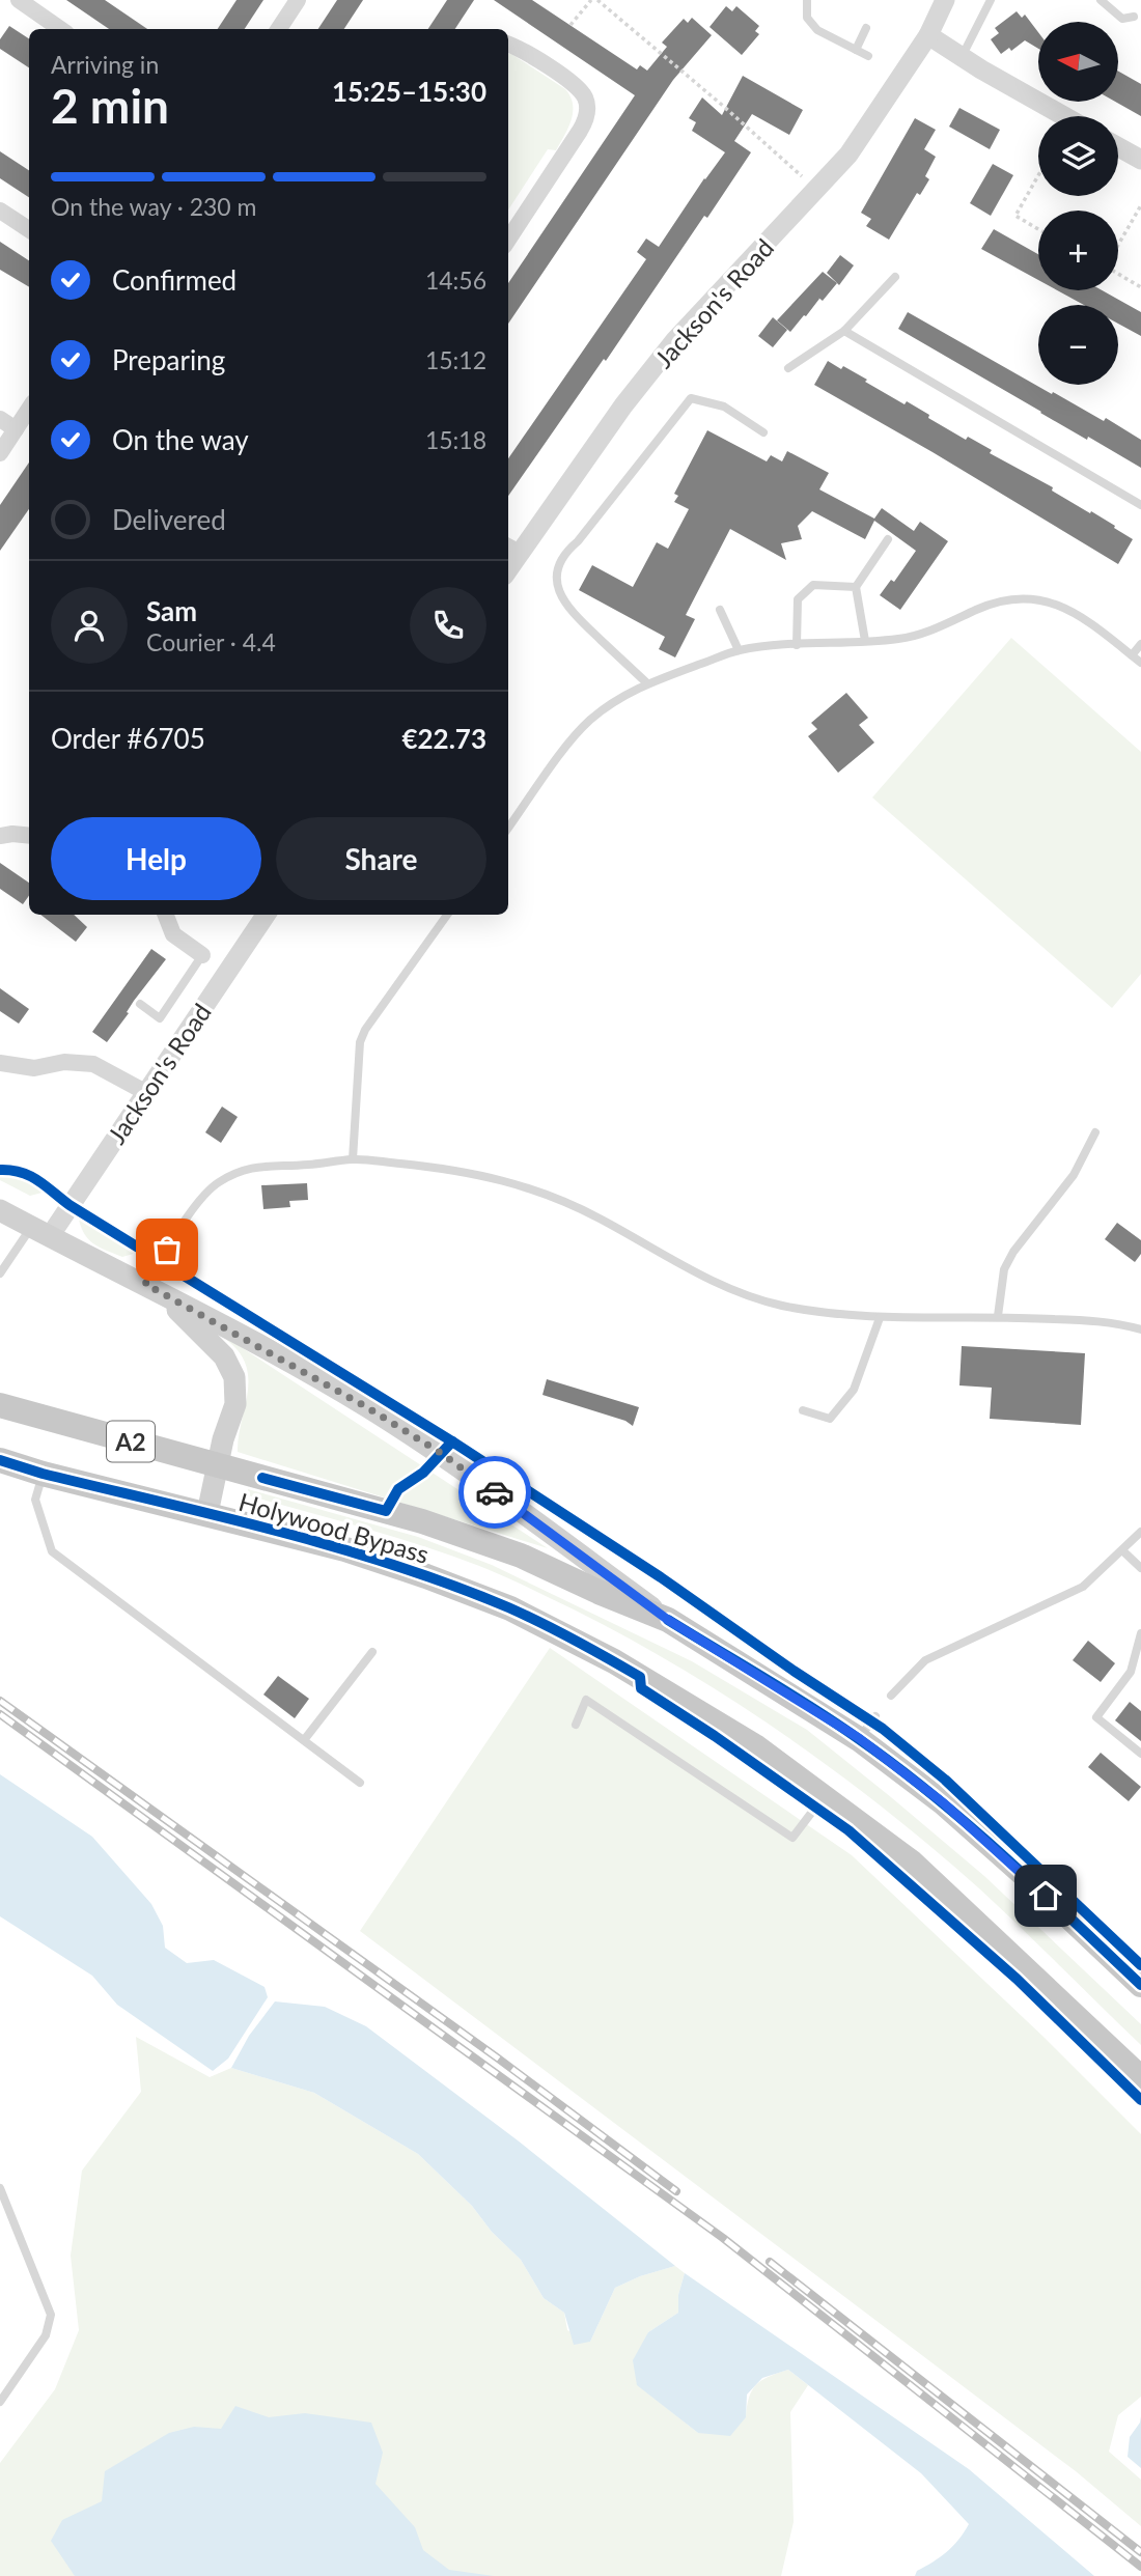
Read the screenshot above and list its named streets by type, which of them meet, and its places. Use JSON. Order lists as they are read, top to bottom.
{
  "streets": {
    "highway": ["A2", "Holywood Bypass"],
    "street": ["Jackson's Road"]
  },
  "crossings": [
    ["A2", "Holywood Bypass"]
  ],
  "north": "left",
  "page": {
    "map_buttons": ["+", "−"],
    "heading": ["2 min", "Arriving in", "15:25–15:30"],
    "panel": [
      "Sam",
      "Courier · 4.4",
      "Order #6705",
      "€22.73"
    ],
    "bar": "On the way · 230 m",
    "list": [
      ["Confirmed", "14:56"],
      ["Preparing", "15:12"],
      ["On the way", "15:18"],
      "Delivered"
    ],
    "buttons": ["Help", "Share"]
  }
}
